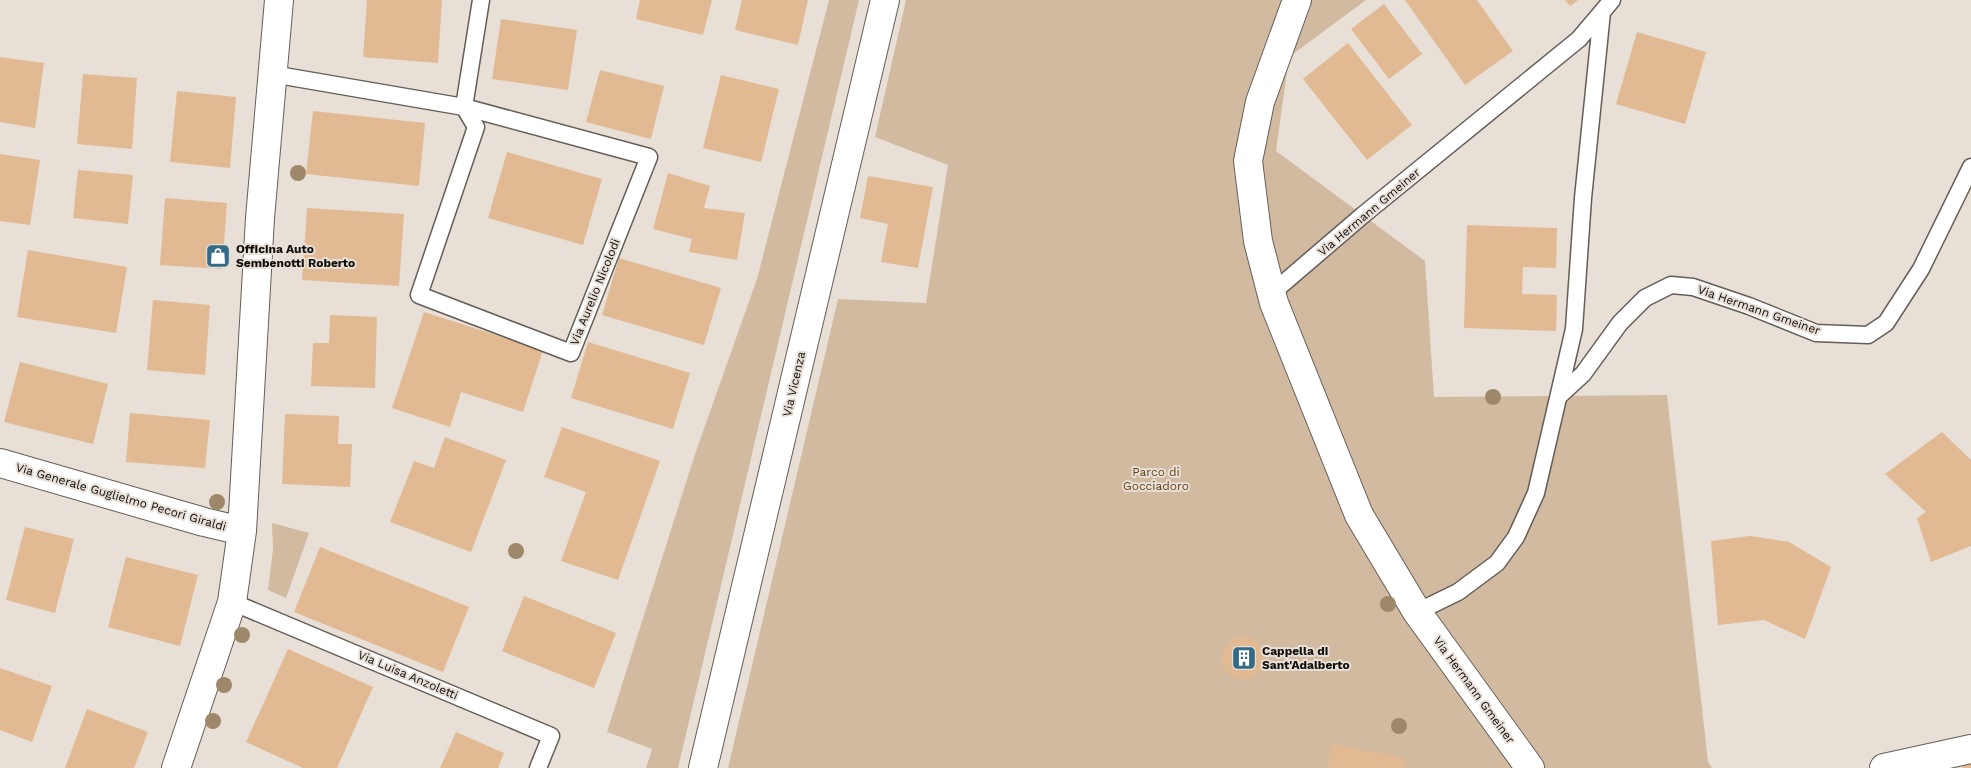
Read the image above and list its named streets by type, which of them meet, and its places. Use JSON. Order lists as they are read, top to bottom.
{
  "streets": {
    "street": ["Via Hermann Gmeiner", "Via Vicenza", "Via Generale Guglielmo Pecori Giraldi"],
    "lane": ["Via Aurelio Nicolodi", "Via Luisa Anzoletti"]
  },
  "parks": ["Parco di Gocciadoro"],
  "places": {
    "shop": ["Officina Auto Sembenotti Roberto"],
    "building": ["Cappella di Sant'Adalberto"]
  }
}
